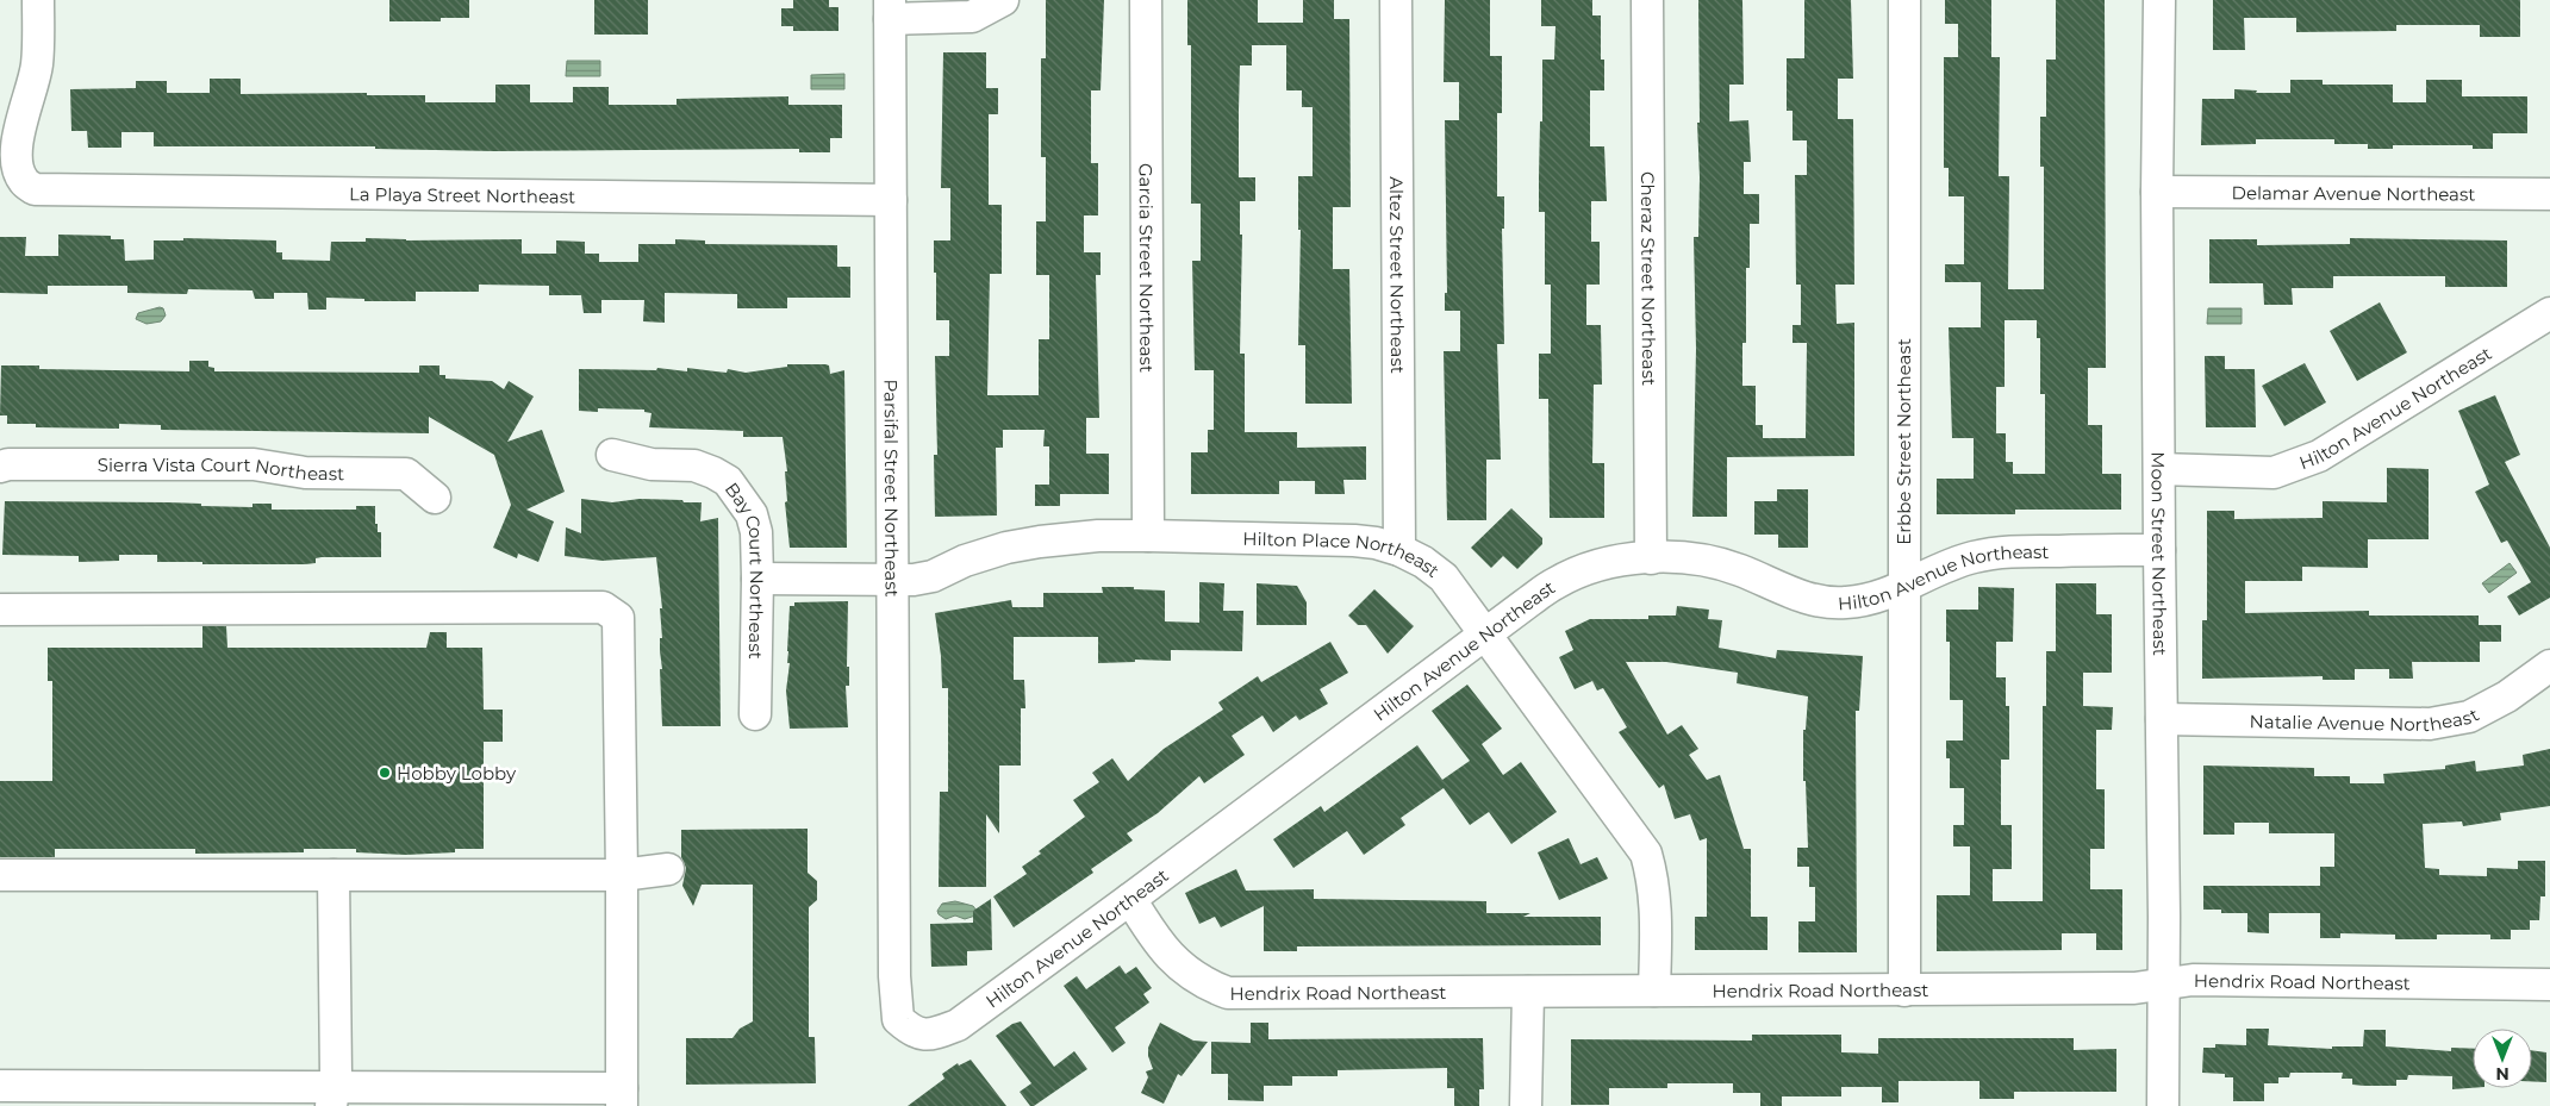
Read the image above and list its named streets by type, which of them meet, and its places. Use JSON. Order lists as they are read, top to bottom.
{
  "streets": {
    "street": [
      "Delamar Avenue Northeast",
      "La Playa Street Northeast",
      "Garcia Street Northeast",
      "Altez Street Northeast",
      "Cheraz Street Northeast",
      "Hilton Avenue Northeast",
      "Erbbe Street Northeast",
      "Sierra Vista Court Northeast",
      "Parsifal Street Northeast",
      "Moon Street Northeast",
      "Hilton Place Northeast",
      "Bay Court Northeast",
      "Natalie Avenue Northeast",
      "Hendrix Road Northeast"
    ]
  },
  "crossings": [
    ["Delamar Avenue Northeast", "Moon Street Northeast"],
    ["La Playa Street Northeast", "Parsifal Street Northeast"],
    ["Garcia Street Northeast", "Hilton Place Northeast"],
    ["Altez Street Northeast", "Hilton Place Northeast"],
    ["Cheraz Street Northeast", "Hilton Avenue Northeast"],
    ["Hilton Avenue Northeast", "Erbbe Street Northeast"],
    ["Hilton Avenue Northeast", "Parsifal Street Northeast"],
    ["Hilton Avenue Northeast", "Moon Street Northeast"],
    ["Hilton Avenue Northeast", "Hilton Place Northeast"],
    ["Hilton Avenue Northeast", "Hendrix Road Northeast"],
    ["Erbbe Street Northeast", "Hendrix Road Northeast"],
    ["Parsifal Street Northeast", "Hilton Place Northeast"],
    ["Moon Street Northeast", "Natalie Avenue Northeast"],
    ["Moon Street Northeast", "Hendrix Road Northeast"],
    ["Hilton Place Northeast", "Bay Court Northeast"],
    ["Hilton Place Northeast", "Hendrix Road Northeast"]
  ],
  "places": ["Hobby Lobby"],
  "north": "bottom"
}
